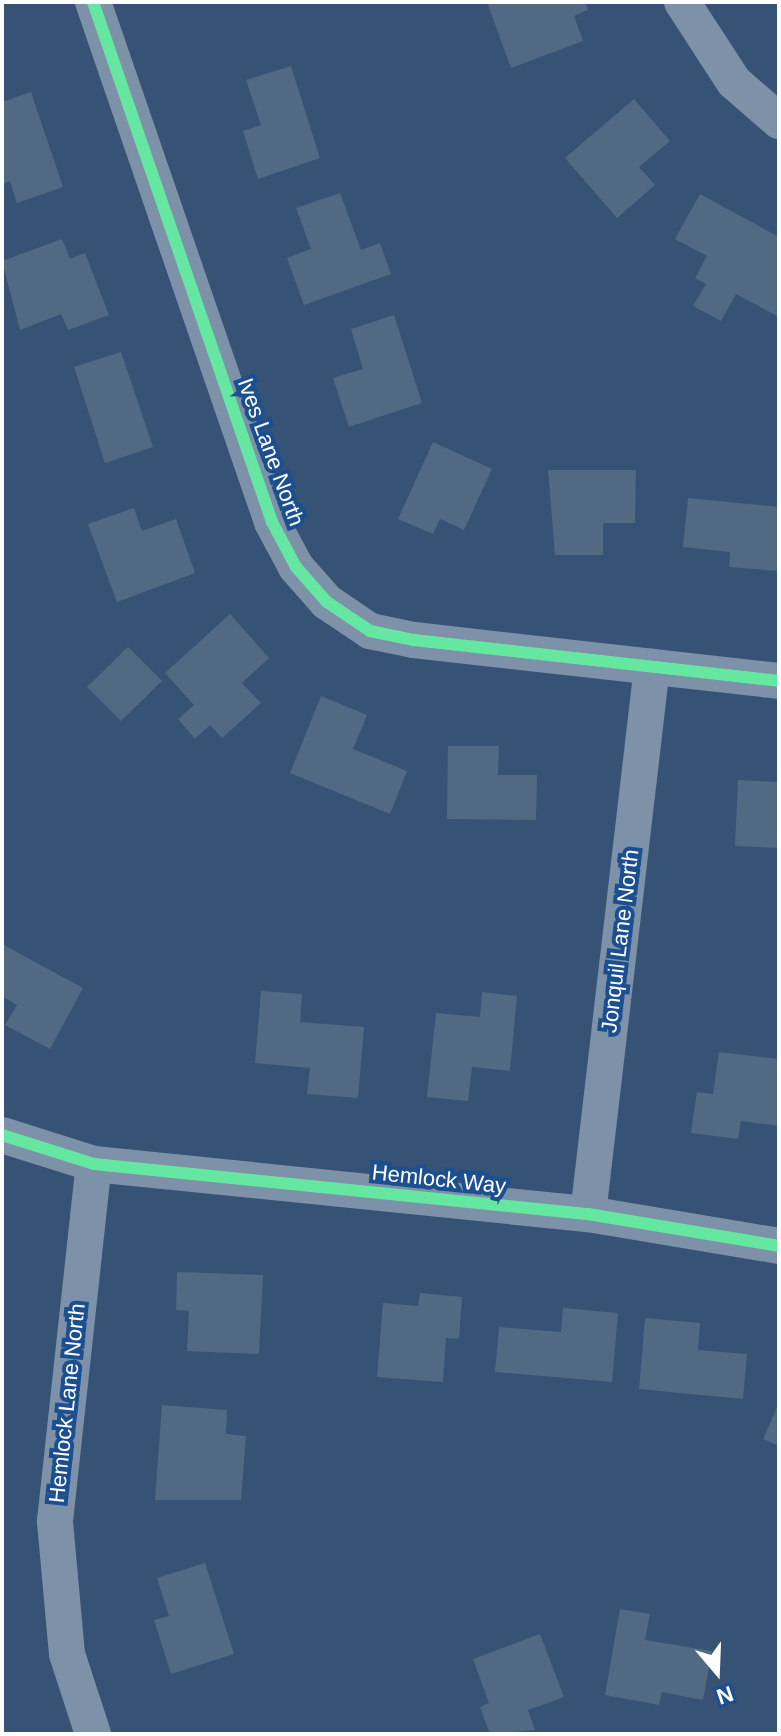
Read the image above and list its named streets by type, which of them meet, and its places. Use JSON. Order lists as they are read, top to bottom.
{
  "streets": {
    "street": [
      "Ives Lane North",
      "Jonquil Lane North",
      "Hemlock Way",
      "Hemlock Lane North"
    ]
  },
  "crossings": [
    ["Ives Lane North", "Jonquil Lane North"],
    ["Jonquil Lane North", "Hemlock Way"],
    ["Hemlock Way", "Hemlock Lane North"]
  ],
  "north": "bottom"
}
